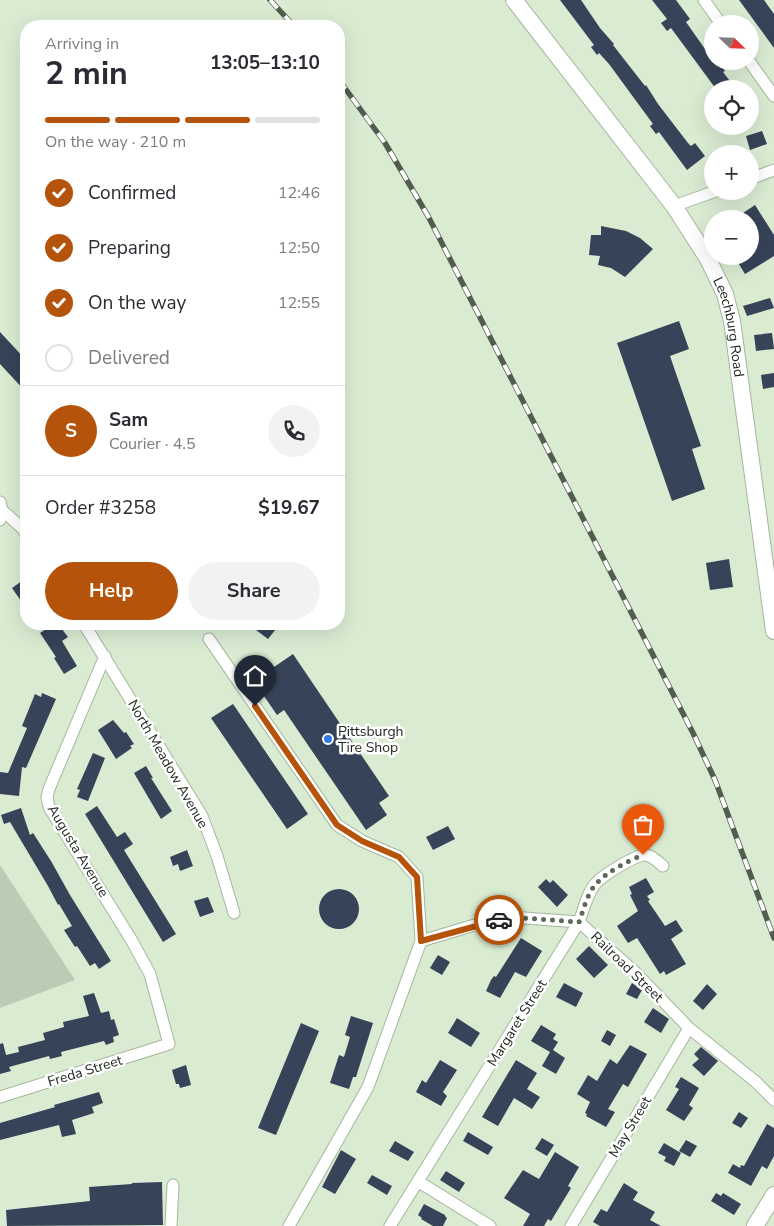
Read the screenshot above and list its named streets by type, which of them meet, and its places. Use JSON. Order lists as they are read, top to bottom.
{
  "streets": {
    "street": [
      "Leechburg Road",
      "North Meadow Avenue",
      "Augusta Avenue",
      "Railroad Street",
      "Margaret Street",
      "Freda Street",
      "May Street"
    ]
  },
  "crossings": [
    ["North Meadow Avenue", "Augusta Avenue"],
    ["Augusta Avenue", "Freda Street"],
    ["Railroad Street", "Margaret Street"],
    ["Railroad Street", "May Street"]
  ],
  "places": ["Pittsburgh Tire Shop"],
  "north": "bottom right",
  "page": {
    "map_buttons": ["+", "−"],
    "heading": ["2 min", "Arriving in", "13:05–13:10"],
    "panel": [
      "Sam",
      "Courier · 4.5",
      "Order #3258",
      "$19.67"
    ],
    "bar": "On the way · 210 m",
    "list": [
      ["Confirmed", "12:46"],
      ["Preparing", "12:50"],
      ["On the way", "12:55"],
      "Delivered"
    ],
    "round": "S",
    "buttons": ["Help", "Share"]
  }
}
